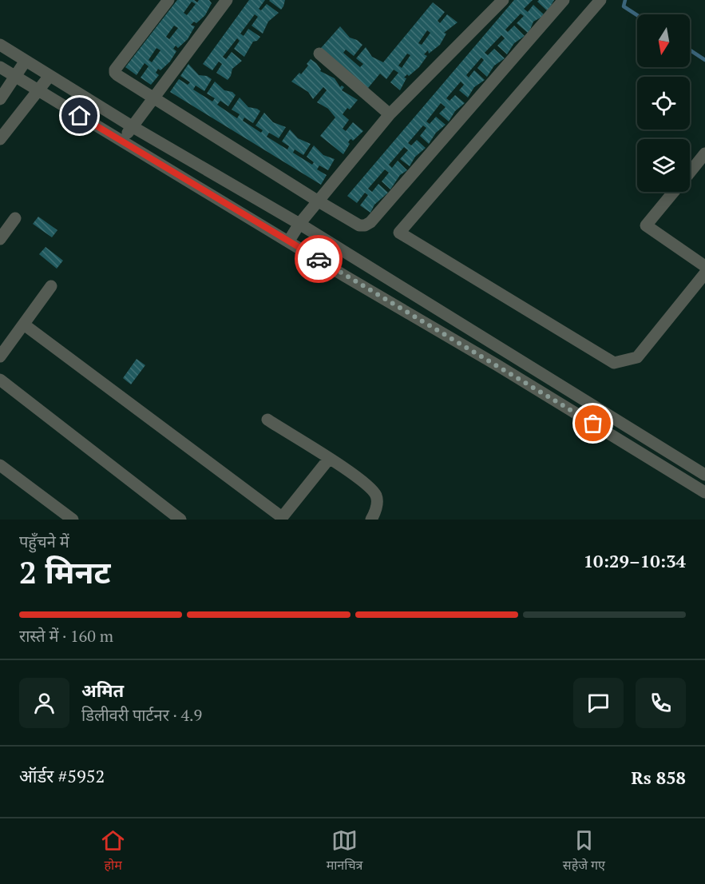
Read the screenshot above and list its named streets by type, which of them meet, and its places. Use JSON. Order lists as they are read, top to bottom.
{
  "north": "bottom",
  "page": {
    "heading": ["2 मिनट", "पहुँचने में", "10:29–10:34"],
    "panel": [
      "अमित",
      "डिलीवरी पार्टनर · 4.9",
      "ऑर्डर #5952",
      "Rs 858"
    ],
    "bar": "रास्ते में · 160 m",
    "tabs": ["होम", "मानचित्र", "सहेजे गए"]
  }
}
